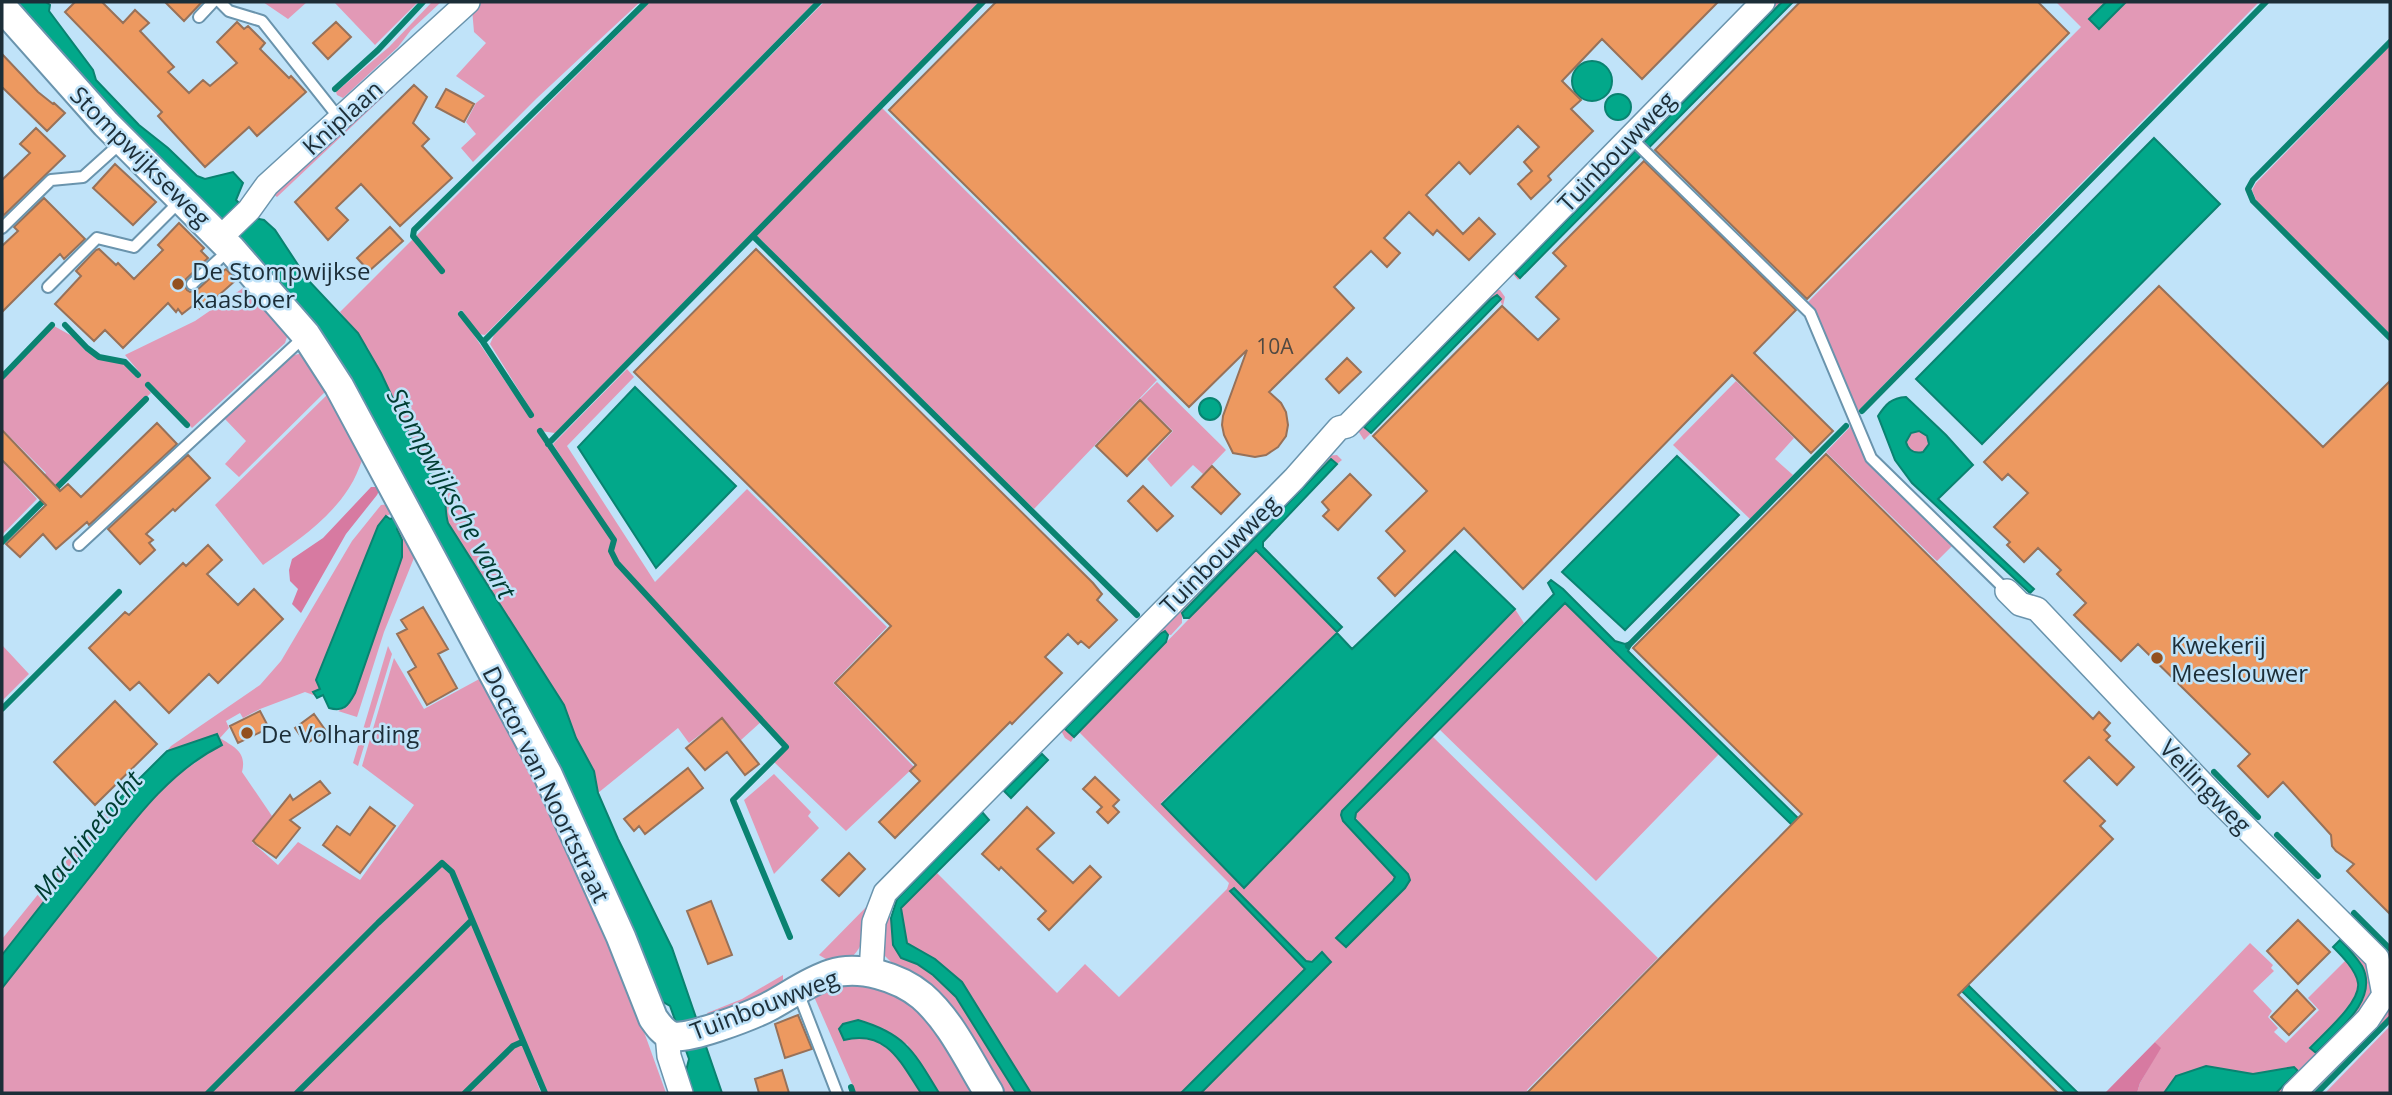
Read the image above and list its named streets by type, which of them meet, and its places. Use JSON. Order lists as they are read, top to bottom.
{
  "streets": {
    "street": [
      "Kniplaan",
      "Tuinbouwweg",
      "Stompwijkseweg",
      "Doctor van Noortstraat",
      "Veilingweg"
    ]
  },
  "crossings": [
    ["Kniplaan", "Stompwijkseweg"],
    ["Tuinbouwweg", "Doctor van Noortstraat"],
    ["Stompwijkseweg", "Doctor van Noortstraat"]
  ],
  "water": ["Stompwijksche vaart", "Machinetocht"],
  "places": ["De Stompwijkse kaasboer", "Kwekerij Meeslouwer", "De Volharding"],
  "house_numbers": ["10A"]
}
